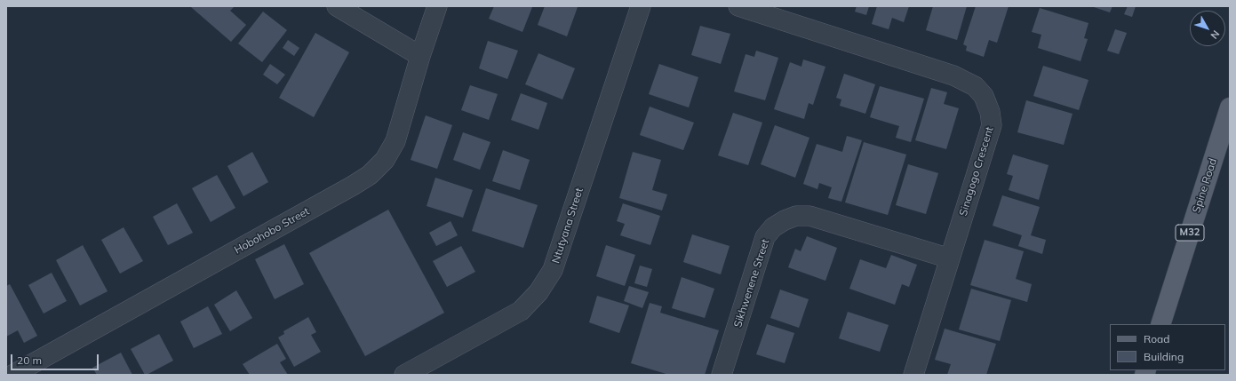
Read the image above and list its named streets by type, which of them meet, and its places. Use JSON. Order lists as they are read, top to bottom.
{
  "streets": {
    "main road": ["Spine Road", "M32"],
    "street": [
      "Sinagogo Crescent",
      "Ntutyana Street",
      "Hobohobo Street",
      "Sikhwenene Street"
    ]
  },
  "crossings": [
    ["Sinagogo Crescent", "Sikhwenene Street"]
  ],
  "legend": ["Road", "Building"],
  "scale_bar": "20 m",
  "north": "bottom right"
}
